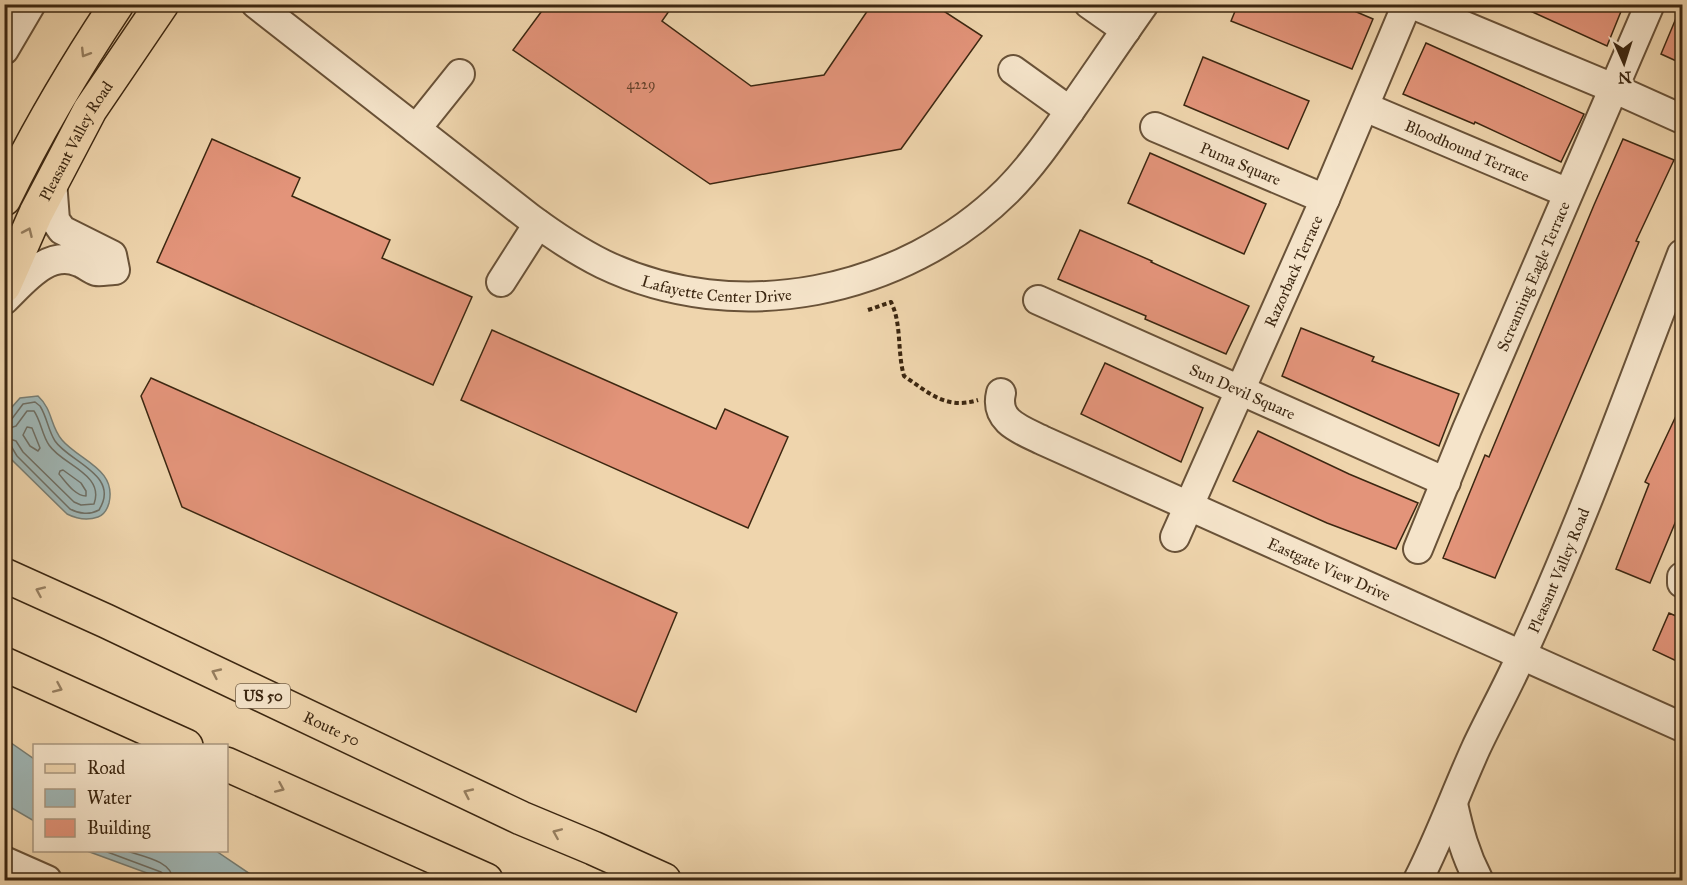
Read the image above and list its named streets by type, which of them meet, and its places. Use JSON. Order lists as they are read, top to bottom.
{
  "streets": {
    "main road": ["Pleasant Valley Road", "US 50", "Route 50"],
    "street": [
      "Bloodhound Terrace",
      "Puma Square",
      "Razorback Terrace",
      "Screaming Eagle Terrace",
      "Lafayette Center Drive",
      "Sun Devil Square",
      "Eastgate View Drive"
    ]
  },
  "crossings": [
    ["Pleasant Valley Road", "Eastgate View Drive"],
    ["Bloodhound Terrace", "Razorback Terrace"],
    ["Bloodhound Terrace", "Screaming Eagle Terrace"],
    ["Puma Square", "Razorback Terrace"],
    ["Razorback Terrace", "Sun Devil Square"],
    ["Razorback Terrace", "Eastgate View Drive"],
    ["Screaming Eagle Terrace", "Sun Devil Square"]
  ],
  "house_numbers": ["4229"],
  "legend": ["Road", "Water", "Building"],
  "north": "bottom"
}
